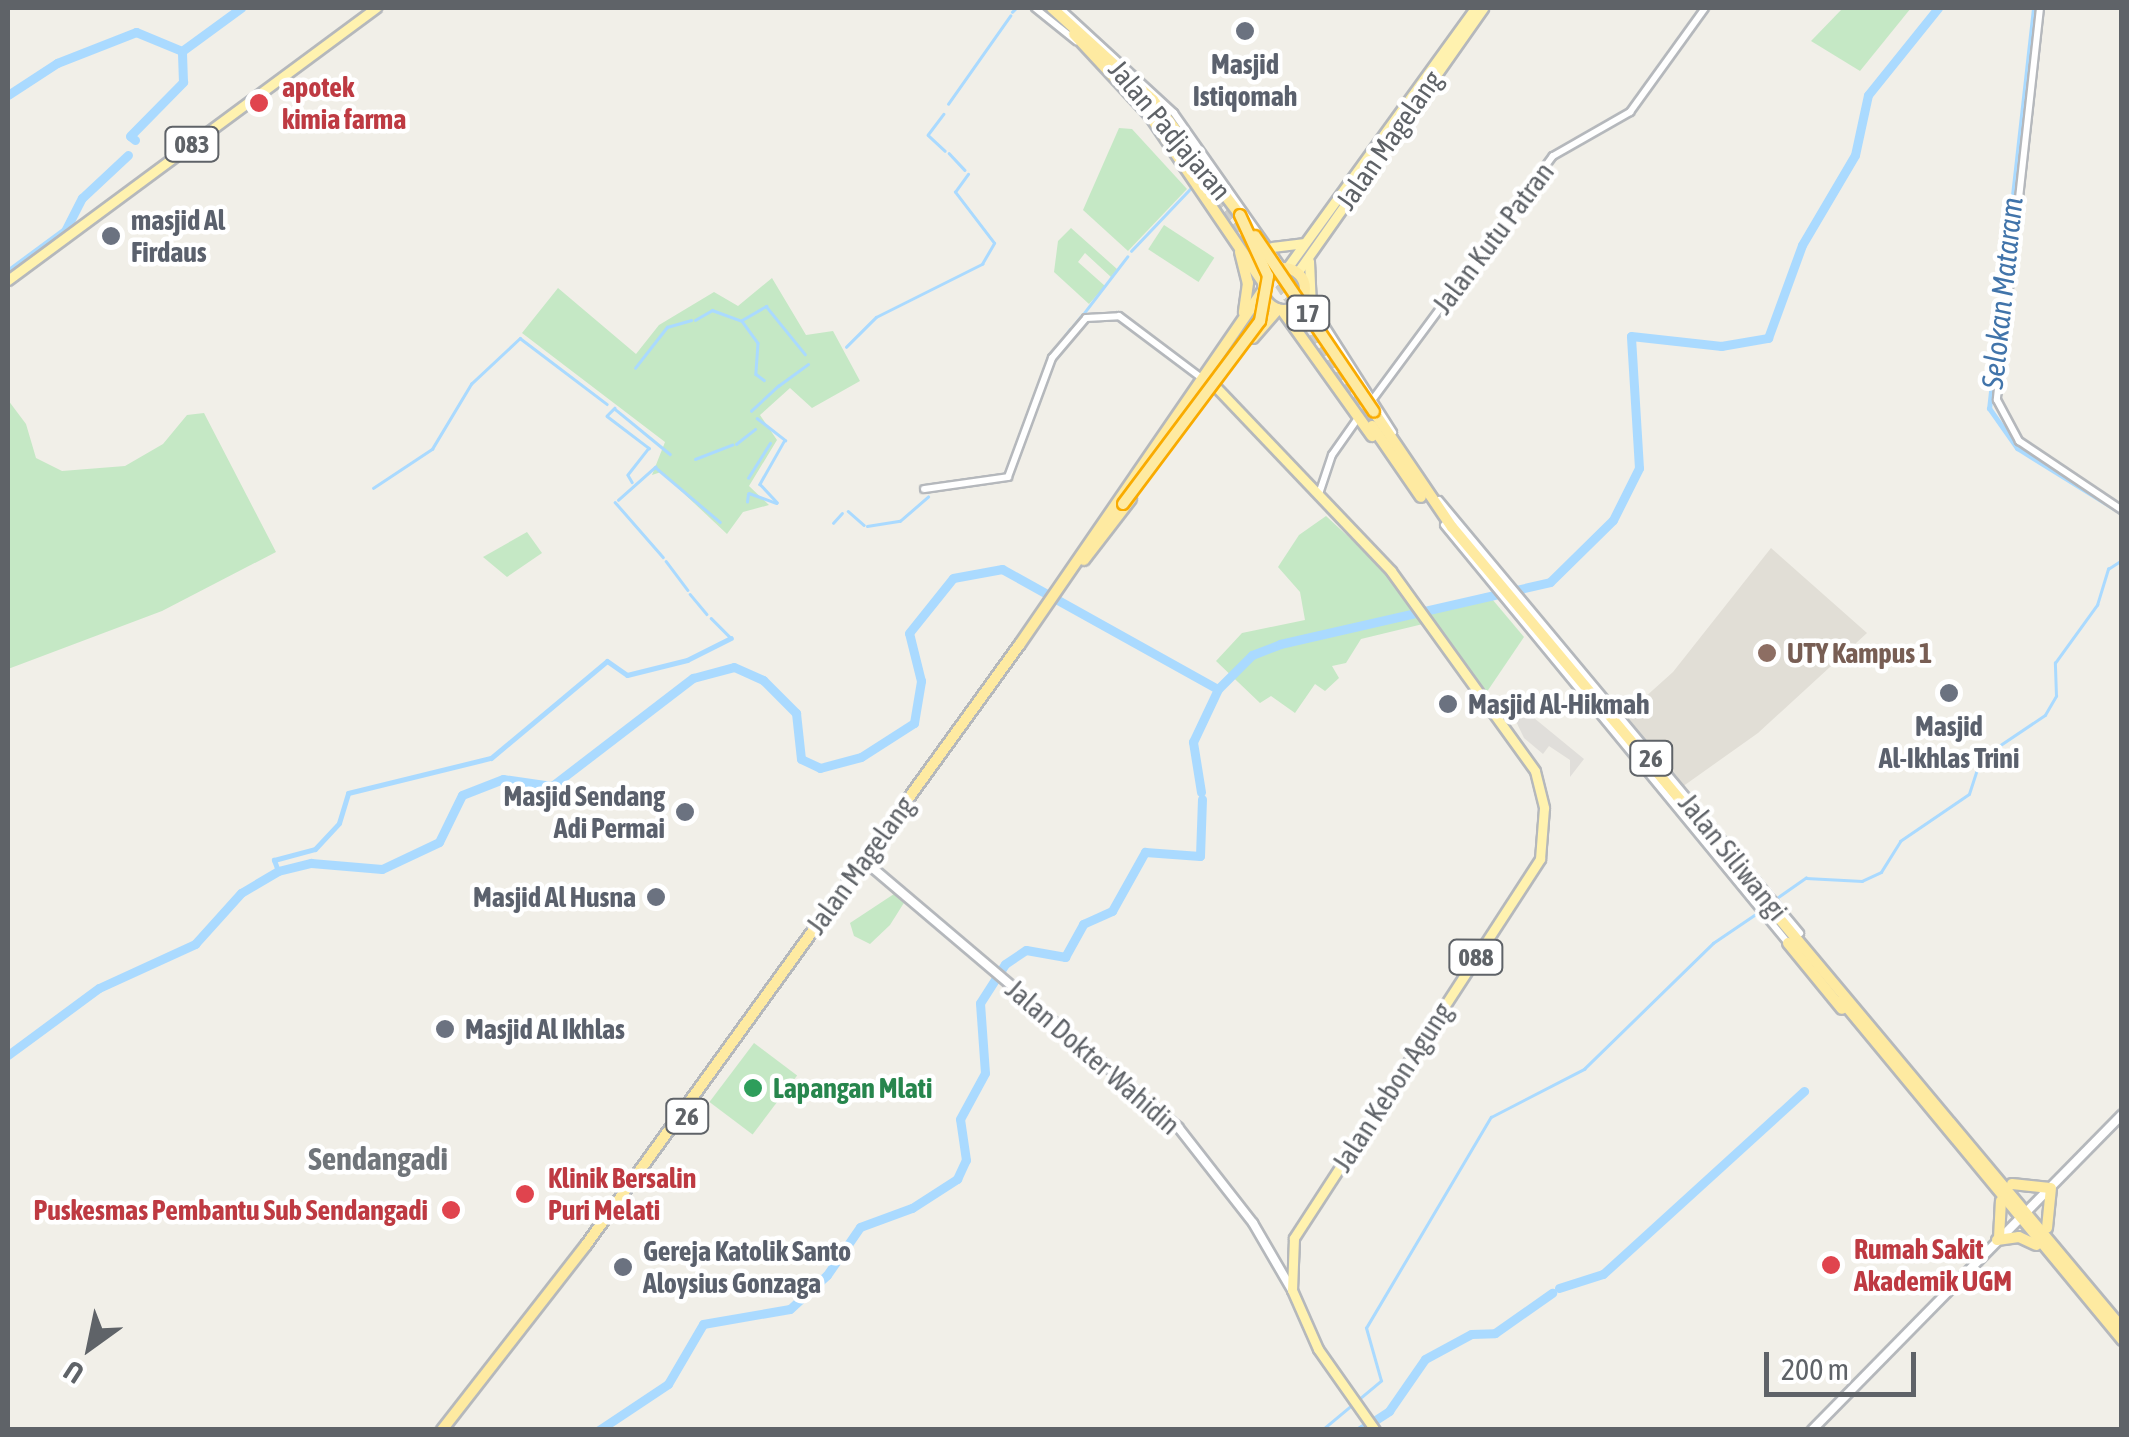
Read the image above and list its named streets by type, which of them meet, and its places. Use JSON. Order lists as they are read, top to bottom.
{
  "streets": {
    "highway": [
      "Jalan Padjajaran",
      "Jalan Magelang",
      "17",
      "26",
      "Jalan Siliwangi"
    ],
    "main road": [
      "083",
      "088",
      "Jalan Dokter Wahidin",
      "Jalan Kebon Agung"
    ],
    "street": ["Jalan Kutu Patran"]
  },
  "crossings": [
    ["Jalan Padjajaran", "17"],
    ["Jalan Padjajaran", "Jalan Siliwangi"],
    ["Jalan Magelang", "17"],
    ["Jalan Magelang", "26"],
    ["Jalan Magelang", "Jalan Dokter Wahidin"],
    ["Jalan Magelang", "Jalan Kebon Agung"],
    ["17", "26"],
    ["26", "Jalan Siliwangi"],
    ["Jalan Dokter Wahidin", "Jalan Kebon Agung"]
  ],
  "districts": ["Sendangadi"],
  "water": ["Selokan Mataram"],
  "places": [
    "Masjid Istiqomah",
    "apotek kimia farma",
    "masjid Al Firdaus",
    "UTY Kampus 1",
    "Masjid Al-Ikhlas Trini",
    "Masjid Al-Hikmah",
    "Masjid Sendang Adi Permai",
    "Masjid Al Husna",
    "Masjid Al Ikhlas",
    "Lapangan Mlati",
    "Klinik Bersalin Puri Melati",
    "Puskesmas Pembantu Sub Sendangadi",
    "Rumah Sakit Akademik UGM",
    "Gereja Katolik Santo Aloysius Gonzaga"
  ],
  "scale_bar": "200 m",
  "north": "bottom left"
}
